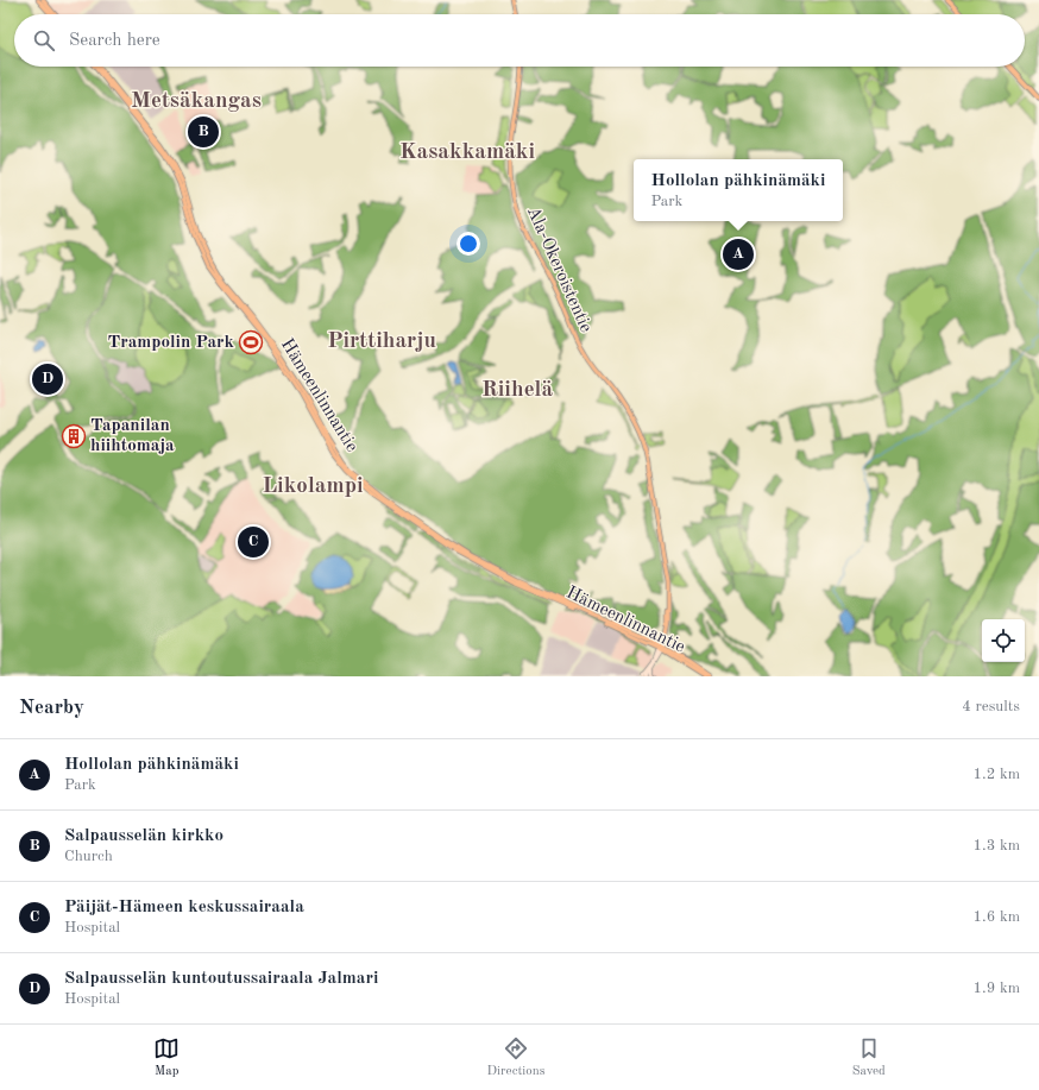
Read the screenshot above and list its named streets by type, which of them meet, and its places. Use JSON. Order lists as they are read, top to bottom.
{
  "streets": {
    "main road": ["Ala-Okeroistentie", "Hämeenlinnantie"]
  },
  "crossings": [
    ["Ala-Okeroistentie", "Hämeenlinnantie"]
  ],
  "districts": [
    "Metsäkangas",
    "Kasakkamäki",
    "Pirttiharju",
    "Riihelä",
    "Likolampi"
  ],
  "places": {
    "sports": ["Trampolin Park"],
    "building": ["Tapanilan hiihtomaja"]
  },
  "page": {
    "search": "Search here",
    "pins": [
      "B",
      "A",
      "D",
      "C"
    ],
    "popup": ["Hollolan pähkinämäki", "Park"],
    "heading": ["Nearby", "4 results"],
    "list": [
      {
        "mark": "A",
        "name": "Hollolan pähkinämäki",
        "note": "Park",
        "value": "1.2 km"
      },
      {
        "mark": "B",
        "name": "Salpausselän kirkko",
        "note": "Church",
        "value": "1.3 km"
      },
      {
        "mark": "C",
        "name": "Päijät-Hämeen keskussairaala",
        "note": "Hospital",
        "value": "1.6 km"
      },
      {
        "mark": "D",
        "name": "Salpausselän kuntoutussairaala Jalmari",
        "note": "Hospital",
        "value": "1.9 km"
      }
    ],
    "nav": ["Map", "Directions", "Saved"]
  }
}
